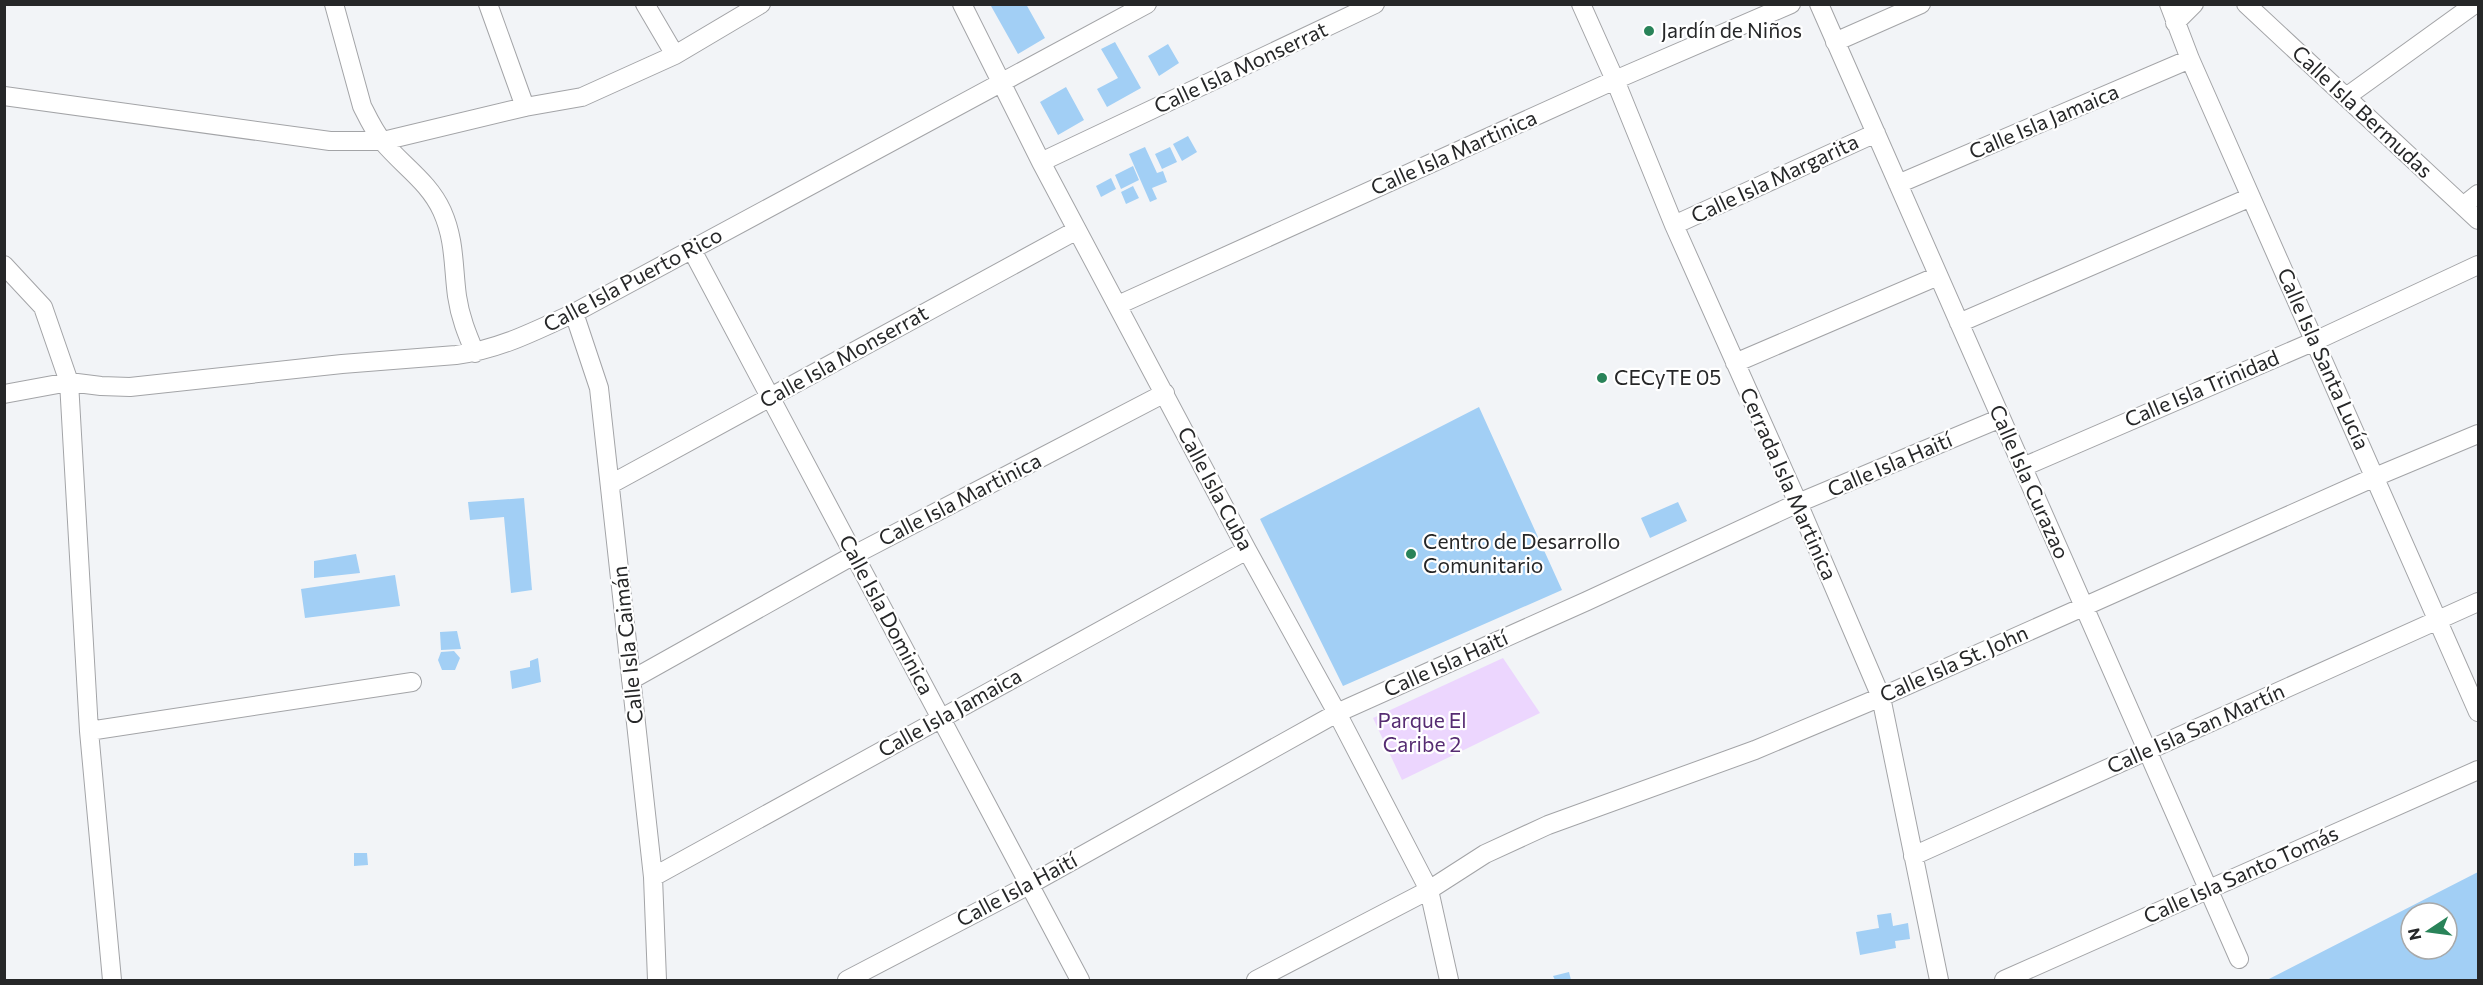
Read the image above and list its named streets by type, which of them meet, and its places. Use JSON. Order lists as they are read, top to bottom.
{
  "streets": {
    "street": [
      "Calle Isla Monserrat",
      "Calle Isla Bermudas",
      "Calle Isla Jamaica",
      "Calle Isla Martinica",
      "Calle Isla Margarita",
      "Calle Isla Puerto Rico",
      "Calle Isla Santa Lucía",
      "Calle Isla Trinidad",
      "Calle Isla Haití",
      "Calle Isla Curazao",
      "Cerrada Isla Martinica",
      "Calle Isla Cuba",
      "Calle Isla Dominica",
      "Calle Isla Caimán",
      "Calle Isla St. John",
      "Calle Isla San Martín",
      "Calle Isla Santo Tomás"
    ]
  },
  "crossings": [
    ["Calle Isla Monserrat", "Calle Isla Cuba"],
    ["Calle Isla Monserrat", "Calle Isla Dominica"],
    ["Calle Isla Monserrat", "Calle Isla Caimán"],
    ["Calle Isla Jamaica", "Calle Isla Santa Lucía"],
    ["Calle Isla Jamaica", "Calle Isla Curazao"],
    ["Calle Isla Jamaica", "Calle Isla Cuba"],
    ["Calle Isla Jamaica", "Calle Isla Dominica"],
    ["Calle Isla Jamaica", "Calle Isla Caimán"],
    ["Calle Isla Martinica", "Cerrada Isla Martinica"],
    ["Calle Isla Martinica", "Calle Isla Cuba"],
    ["Calle Isla Martinica", "Calle Isla Dominica"],
    ["Calle Isla Martinica", "Calle Isla Caimán"],
    ["Calle Isla Margarita", "Calle Isla Curazao"],
    ["Calle Isla Margarita", "Cerrada Isla Martinica"],
    ["Calle Isla Puerto Rico", "Calle Isla Cuba"],
    ["Calle Isla Puerto Rico", "Calle Isla Dominica"],
    ["Calle Isla Puerto Rico", "Calle Isla Caimán"],
    ["Calle Isla Santa Lucía", "Calle Isla Trinidad"],
    ["Calle Isla Santa Lucía", "Calle Isla St. John"],
    ["Calle Isla Santa Lucía", "Calle Isla San Martín"],
    ["Calle Isla Trinidad", "Calle Isla Curazao"],
    ["Calle Isla Haití", "Calle Isla Curazao"],
    ["Calle Isla Haití", "Cerrada Isla Martinica"],
    ["Calle Isla Haití", "Calle Isla Cuba"],
    ["Calle Isla Haití", "Calle Isla Dominica"],
    ["Calle Isla Curazao", "Calle Isla St. John"],
    ["Calle Isla Curazao", "Calle Isla San Martín"],
    ["Calle Isla Curazao", "Calle Isla Santo Tomás"],
    ["Cerrada Isla Martinica", "Calle Isla St. John"],
    ["Cerrada Isla Martinica", "Calle Isla San Martín"],
    ["Calle Isla Cuba", "Calle Isla St. John"]
  ],
  "parks": ["Parque El Caribe 2"],
  "places": ["Jardín de Niños", "CECyTE 05", "Centro de Desarrollo Comunitario"],
  "north": "left"
}
